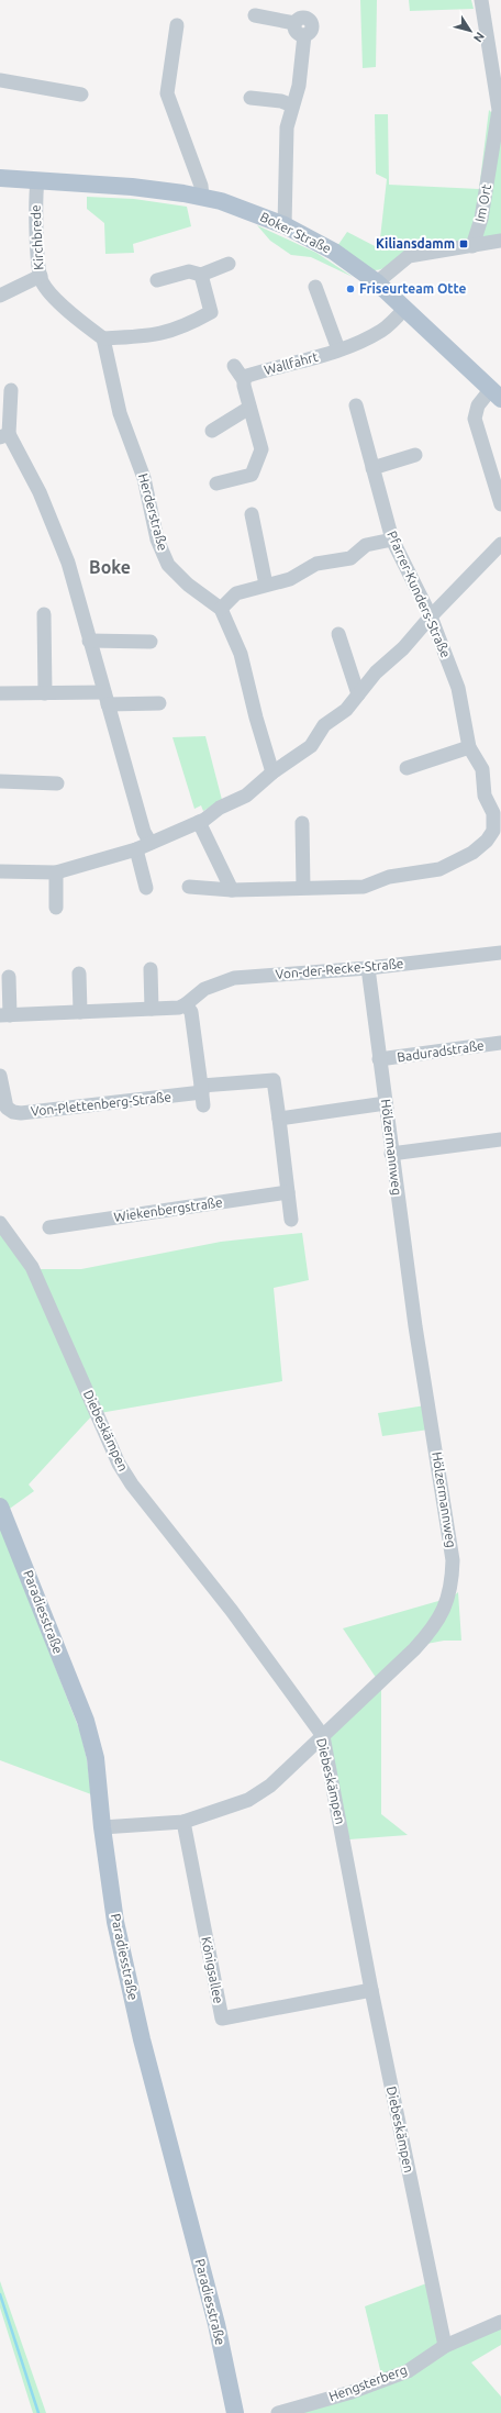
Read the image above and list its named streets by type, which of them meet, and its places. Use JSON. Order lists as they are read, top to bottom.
{
  "streets": {
    "main road": ["Boker Straße", "Paradiesstraße"],
    "street": [
      "Im Ort",
      "Kirchbrede",
      "Wallfahrt",
      "Herderstraße",
      "Pfarrer-Kunders-Straße",
      "Von-der-Recke-Straße",
      "Baduradstraße",
      "Von-Plettenberg-Straße",
      "Hölzermannweg",
      "Wiekenbergstraße",
      "Diebeskämpen",
      "Königsallee",
      "Hengsterberg"
    ]
  },
  "crossings": [
    ["Boker Straße", "Kirchbrede"],
    ["Boker Straße", "Wallfahrt"],
    ["Von-der-Recke-Straße", "Hölzermannweg"],
    ["Baduradstraße", "Hölzermannweg"],
    ["Hölzermannweg", "Diebeskämpen"],
    ["Hölzermannweg", "Paradiesstraße"],
    ["Hölzermannweg", "Königsallee"],
    ["Diebeskämpen", "Königsallee"],
    ["Diebeskämpen", "Hengsterberg"]
  ],
  "districts": ["Boke"],
  "places": {
    "transit": ["Kiliansdamm"],
    "other": ["Friseurteam Otte"]
  },
  "north": "bottom right"
}
